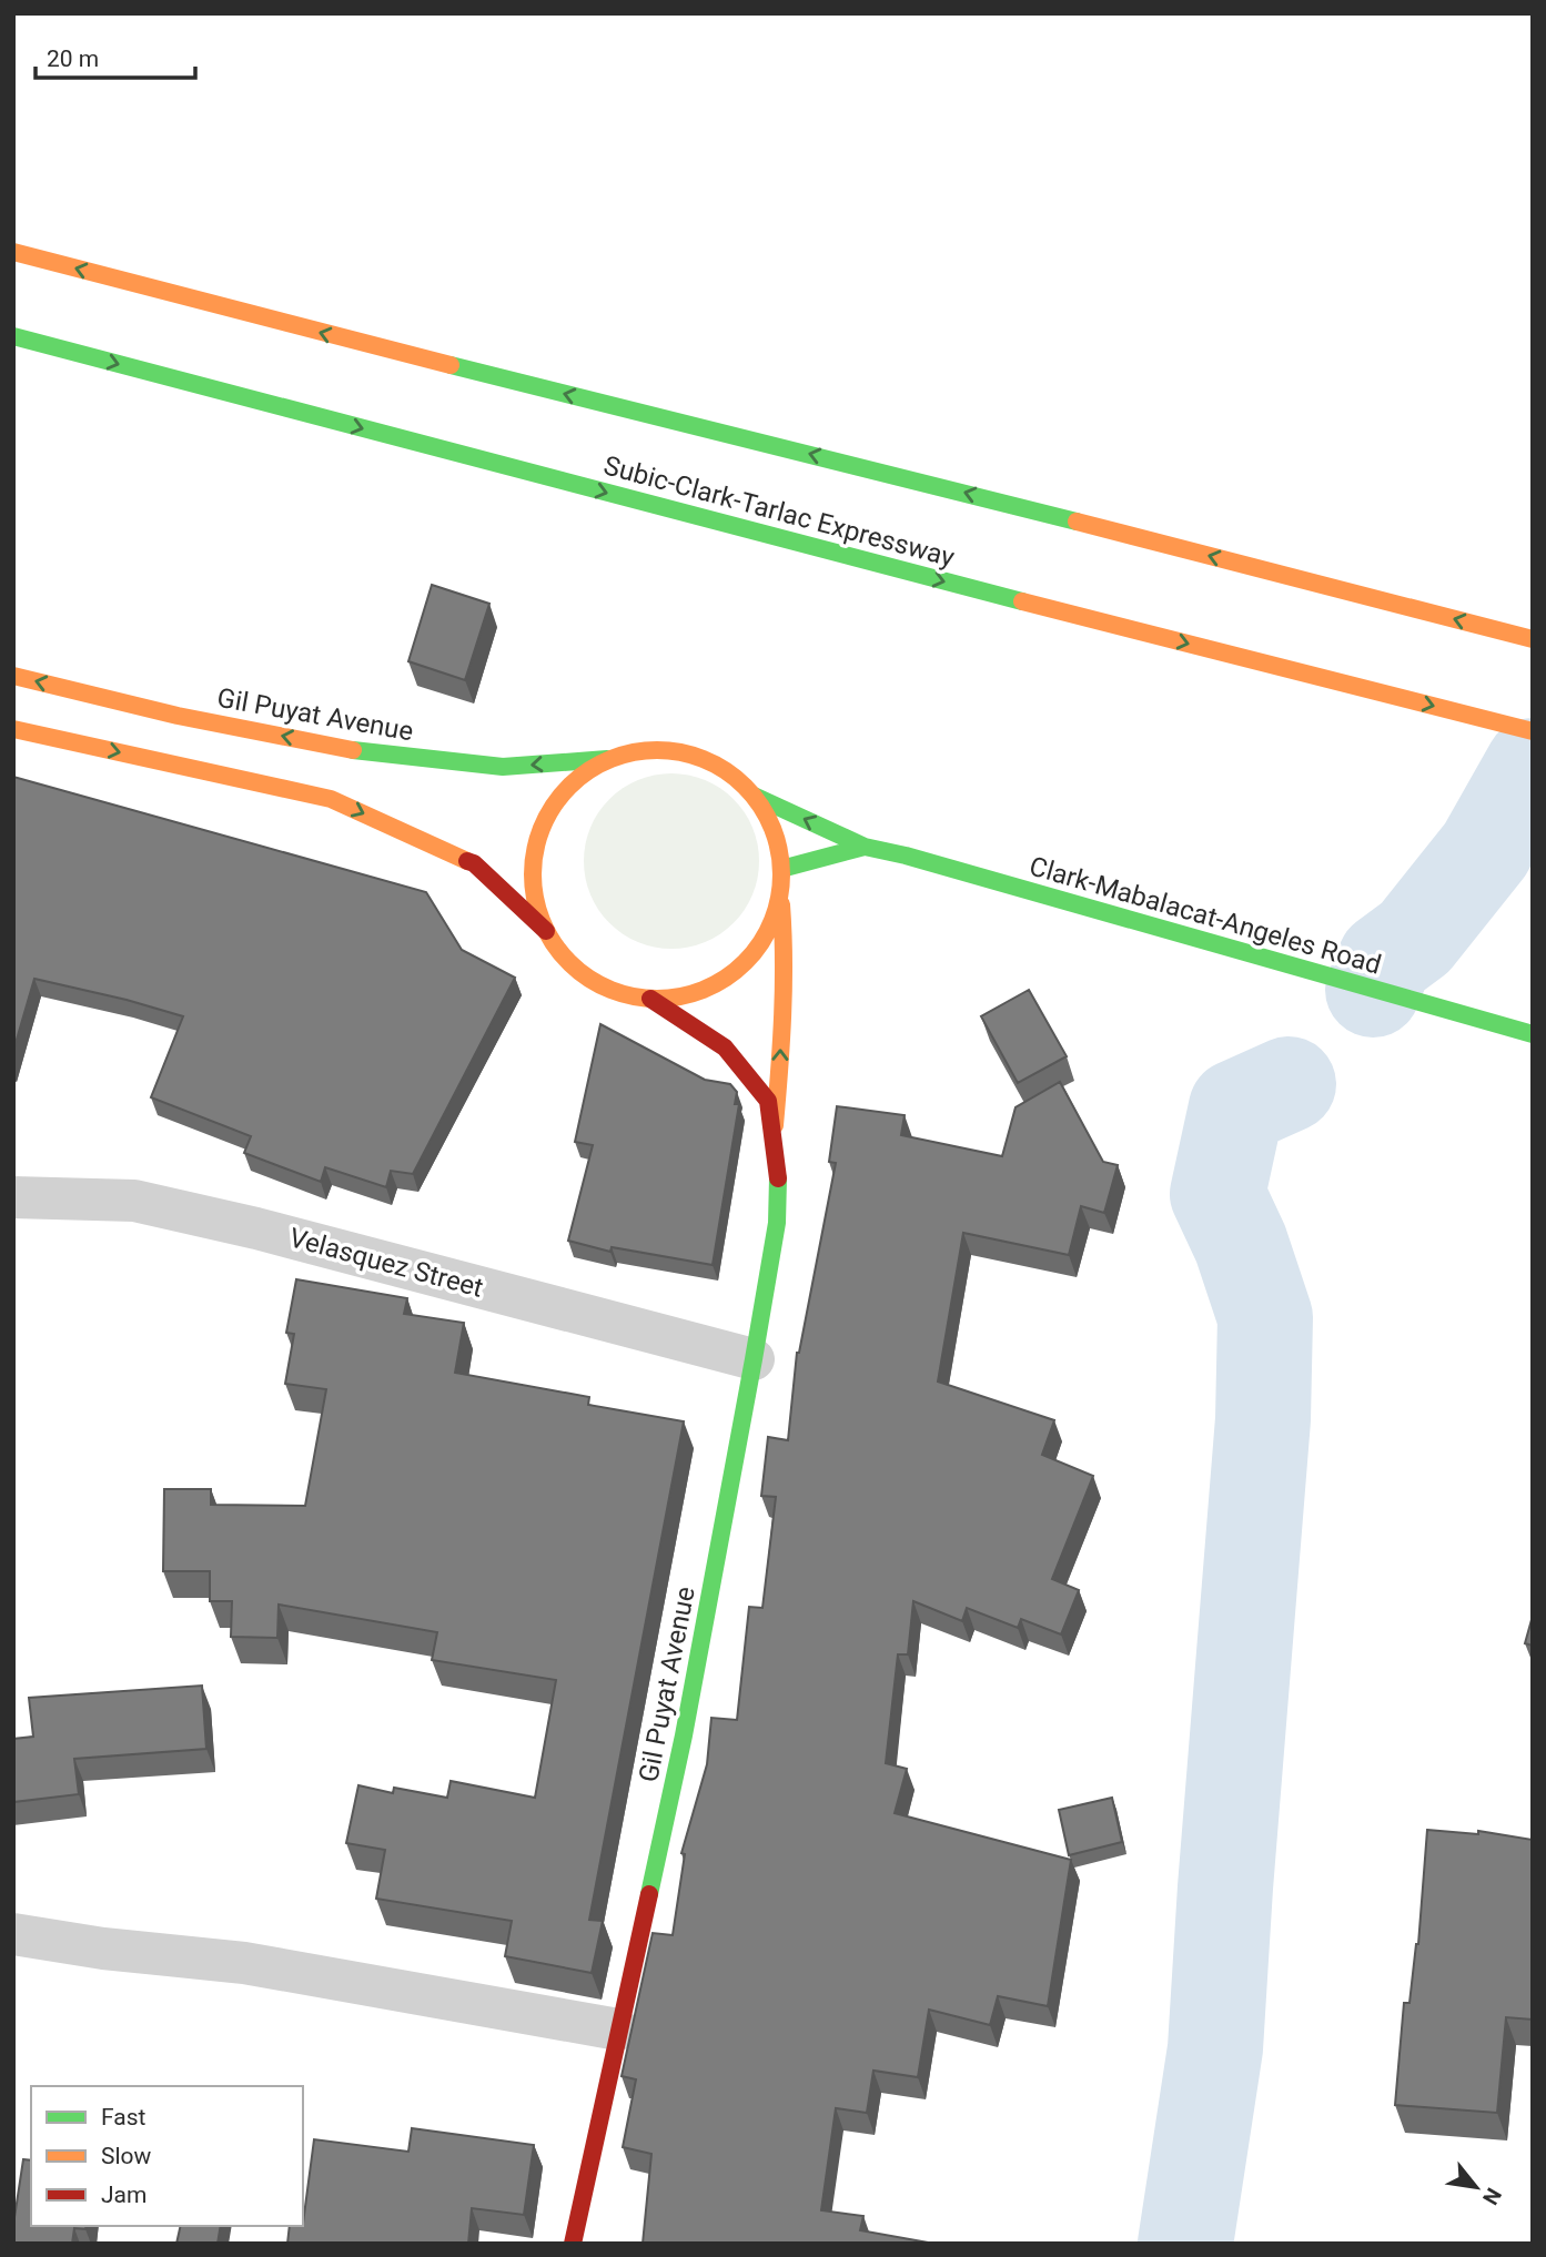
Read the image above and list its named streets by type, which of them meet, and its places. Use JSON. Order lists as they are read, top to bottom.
{
  "streets": {
    "main road": ["Subic-Clark-Tarlac Expressway", "Gil Puyat Avenue", "Clark-Mabalacat-Angeles Road"],
    "street": ["Velasquez Street"]
  },
  "crossings": [
    ["Gil Puyat Avenue", "Clark-Mabalacat-Angeles Road"],
    ["Gil Puyat Avenue", "Velasquez Street"]
  ],
  "legend": ["Fast", "Slow", "Jam"],
  "scale_bar": "20 m",
  "north": "bottom right"
}
